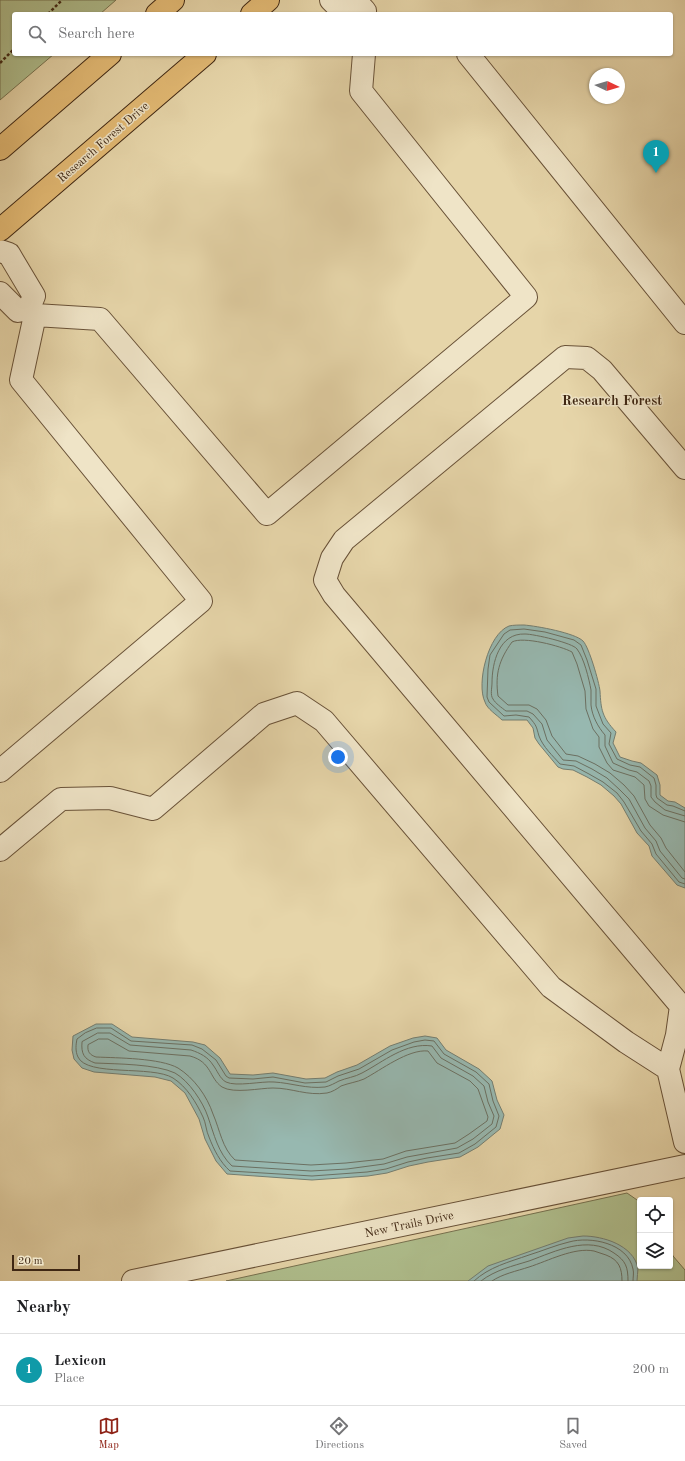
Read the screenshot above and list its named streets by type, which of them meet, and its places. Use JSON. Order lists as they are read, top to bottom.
{
  "streets": {
    "main road": ["Research Forest Drive"],
    "street": ["New Trails Drive"]
  },
  "districts": ["Research Forest"],
  "scale_bar": "20 m",
  "north": "right",
  "page": {
    "search": "Search here",
    "pins": "1",
    "scale": "20 m",
    "heading": "Nearby",
    "list": [
      {
        "mark": "1",
        "name": "Lexicon",
        "note": "Place",
        "value": "200 m"
      }
    ],
    "nav": ["Map", "Directions", "Saved"]
  }
}
